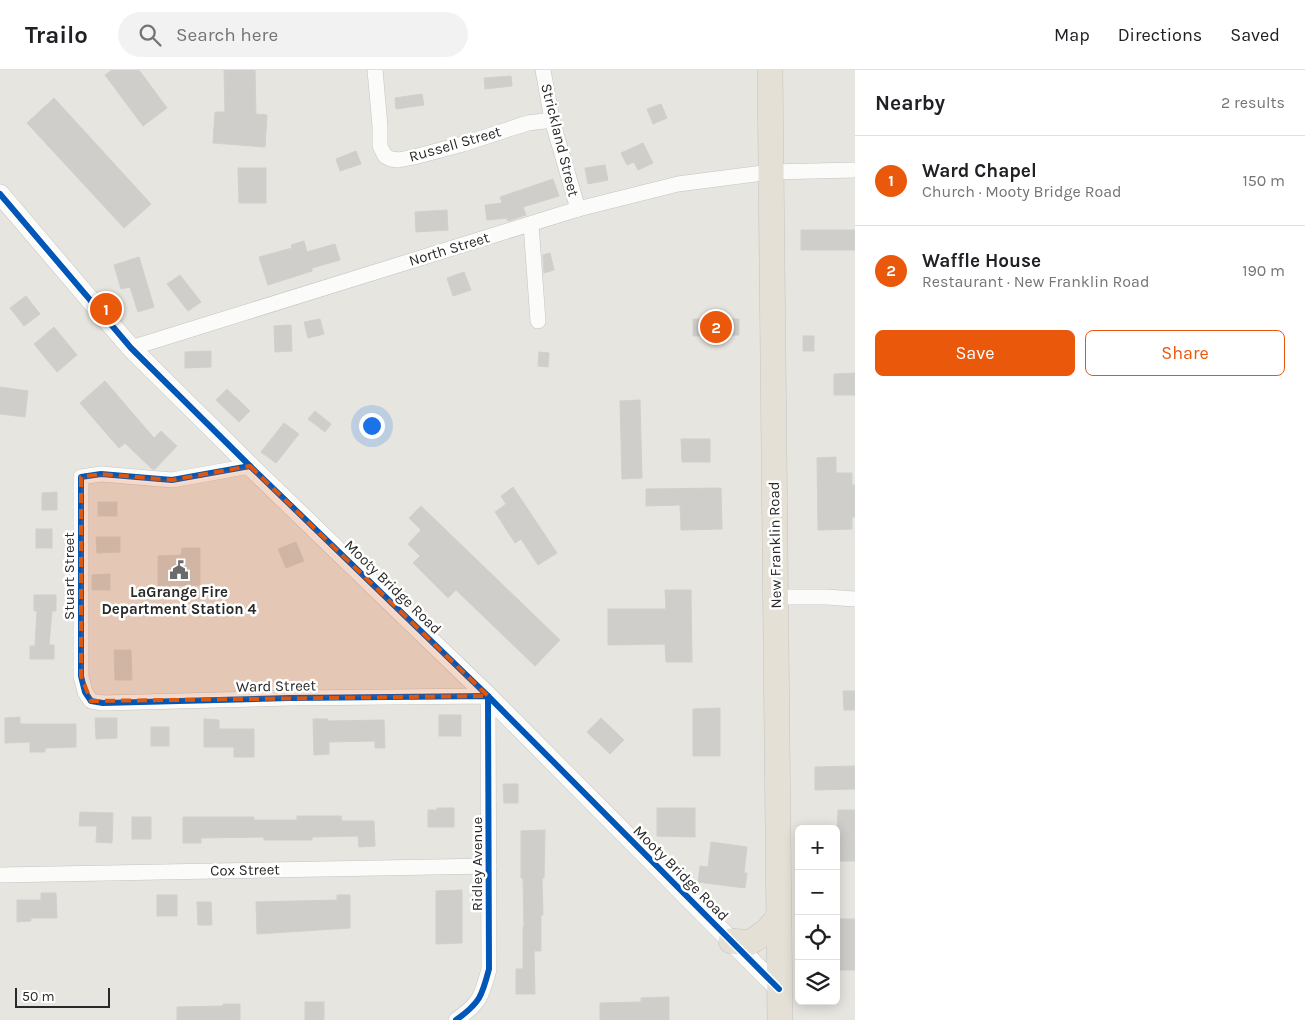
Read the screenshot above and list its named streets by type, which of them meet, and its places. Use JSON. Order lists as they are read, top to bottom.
{
  "streets": {
    "highway": ["New Franklin Road"],
    "street": [
      "Strickland Street",
      "Russell Street",
      "North Street",
      "Stuart Street",
      "Mooty Bridge Road",
      "Ward Street",
      "Ridley Avenue",
      "Cox Street"
    ]
  },
  "crossings": [
    ["Strickland Street", "Russell Street"],
    ["Strickland Street", "North Street"],
    ["North Street", "New Franklin Road"],
    ["North Street", "Mooty Bridge Road"],
    ["New Franklin Road", "Mooty Bridge Road"],
    ["Stuart Street", "Mooty Bridge Road"],
    ["Stuart Street", "Ward Street"],
    ["Mooty Bridge Road", "Ward Street"],
    ["Mooty Bridge Road", "Ridley Avenue"],
    ["Ward Street", "Ridley Avenue"],
    ["Ridley Avenue", "Cox Street"]
  ],
  "places": {
    "public building": ["LaGrange Fire Department Station 4"]
  },
  "scale_bar": "50 m",
  "page": {
    "header": "Trailo",
    "search": "Search here",
    "nav": ["Map", "Directions", "Saved"],
    "heading": ["Nearby", "2 results"],
    "list": [
      {
        "mark": "1",
        "name": "Ward Chapel",
        "note": "Church · Mooty Bridge Road",
        "value": "150 m"
      },
      {
        "mark": "2",
        "name": "Waffle House",
        "note": "Restaurant · New Franklin Road",
        "value": "190 m"
      }
    ],
    "pins": ["1", "2"],
    "buttons": ["Save", "Share"],
    "map_buttons": ["+", "−"],
    "scale": "50 m"
  }
}
